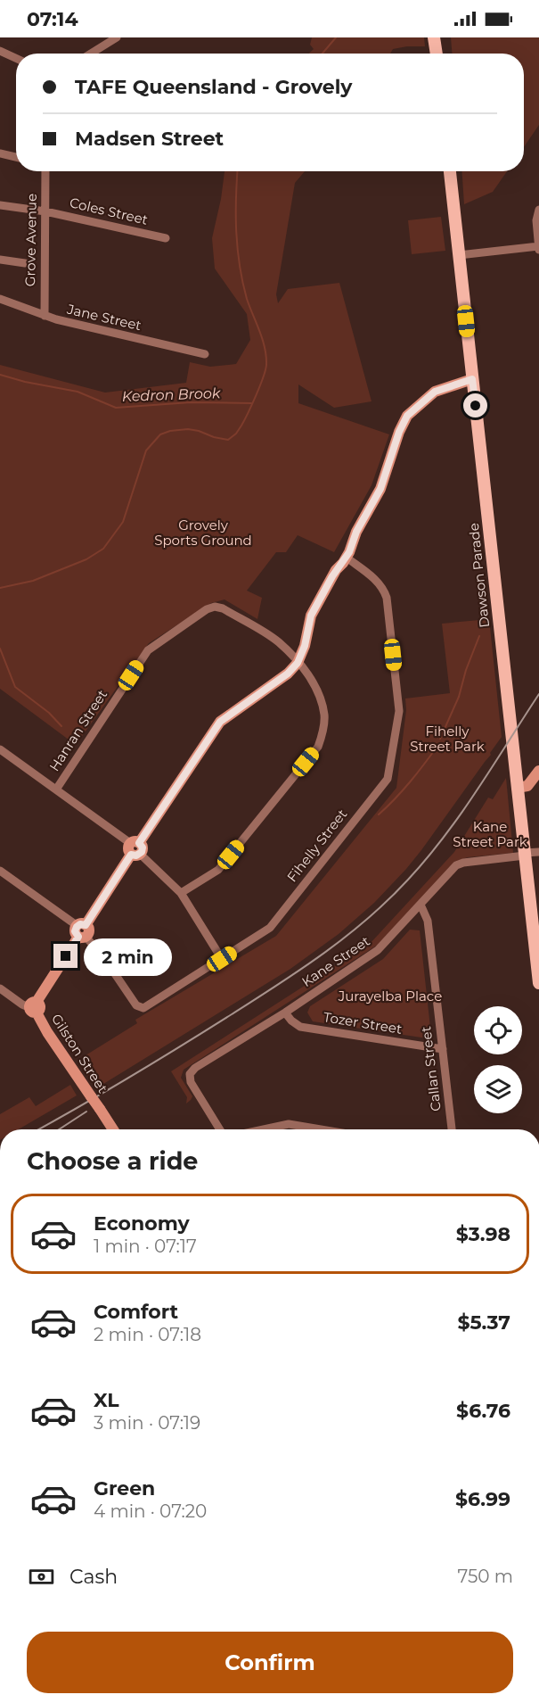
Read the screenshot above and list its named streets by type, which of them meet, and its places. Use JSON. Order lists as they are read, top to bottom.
{
  "streets": {
    "main road": ["Dawson Parade"],
    "street": [
      "Coles Street",
      "Grove Avenue",
      "Jane Street",
      "Hanran Street",
      "Fihelly Street",
      "Kane Street",
      "Tozer Street",
      "Gilston Street",
      "Callan Street"
    ]
  },
  "crossings": [
    ["Coles Street", "Grove Avenue"],
    ["Grove Avenue", "Jane Street"],
    ["Dawson Parade", "Kane Street"],
    ["Kane Street", "Tozer Street"],
    ["Kane Street", "Callan Street"],
    ["Tozer Street", "Callan Street"]
  ],
  "water": ["Kedron Brook"],
  "parks": [
    "Grovely Sports Ground",
    "Fihelly Street Park",
    "Kane Street Park",
    "Jurayelba Place"
  ],
  "page": {
    "status": "07:14",
    "banner": ["TAFE Queensland - Grovely", "Madsen Street"],
    "bubble": "2 min",
    "heading": "Choose a ride",
    "list": [
      {
        "name": "Economy",
        "note": "1 min · 07:17",
        "value": "$3.98"
      },
      {
        "name": "Comfort",
        "note": "2 min · 07:18",
        "value": "$5.37"
      },
      {
        "name": "XL",
        "note": "3 min · 07:19",
        "value": "$6.76"
      },
      {
        "name": "Green",
        "note": "4 min · 07:20",
        "value": "$6.99"
      }
    ],
    "pay": ["Cash", "750 m"],
    "buttons": "Confirm"
  }
}
